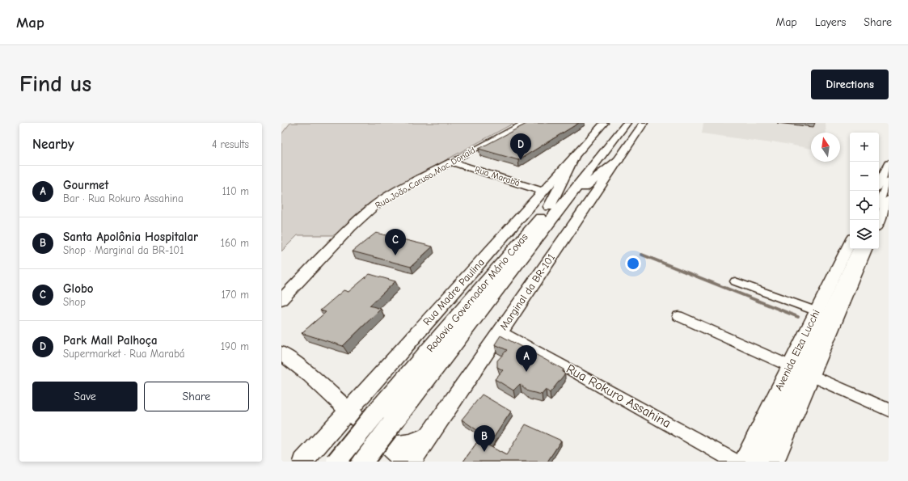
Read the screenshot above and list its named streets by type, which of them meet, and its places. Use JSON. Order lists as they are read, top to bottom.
{
  "streets": {
    "highway": ["Rodovia Governador Mário Covas"],
    "main road": [
      "Rua Marabá",
      "Rua João Caruso Mac Donald",
      "Rua Madre Paulina",
      "Marginal da BR-101",
      "Avenida Elza Lucchi"
    ],
    "street": ["Rua Rokuro Assahina"]
  },
  "crossings": [
    ["Rua Marabá", "Rua João Caruso Mac Donald"],
    ["Rua Marabá", "Rua Madre Paulina"],
    ["Rua Marabá", "Rodovia Governador Mário Covas"],
    ["Rua Madre Paulina", "Rodovia Governador Mário Covas"],
    ["Marginal da BR-101", "Rua Rokuro Assahina"]
  ],
  "north": "top",
  "page": {
    "header": "Map",
    "nav": ["Map", "Layers", "Share"],
    "buttons": [
      "Directions",
      ["Save", "Share"]
    ],
    "title": "Find us",
    "heading": ["Nearby", "4 results"],
    "map_buttons": ["+", "−"],
    "pins": [
      "D",
      "C",
      "A",
      "B"
    ],
    "list": [
      {
        "mark": "A",
        "name": "Gourmet",
        "note": "Bar · Rua Rokuro Assahina",
        "value": "110 m"
      },
      {
        "mark": "B",
        "name": "Santa Apolônia Hospitalar",
        "note": "Shop · Marginal da BR-101",
        "value": "160 m"
      },
      {
        "mark": "C",
        "name": "Globo",
        "note": "Shop",
        "value": "170 m"
      },
      {
        "mark": "D",
        "name": "Park Mall Palhoça",
        "note": "Supermarket · Rua Marabá",
        "value": "190 m"
      }
    ]
  }
}
